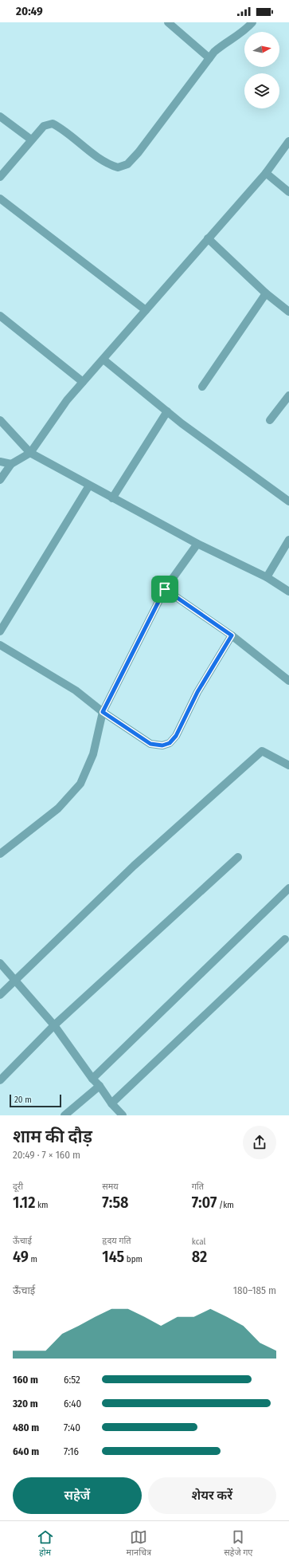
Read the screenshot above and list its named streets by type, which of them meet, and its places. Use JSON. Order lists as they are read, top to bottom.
{
  "scale_bar": "20 m",
  "north": "right",
  "page": {
    "status": "20:49",
    "scale": "20 m",
    "heading": ["शाम की दौड़", "20:49 · 7 × 160 m"],
    "stats": [
      ["दूरी", "1.12 km"],
      ["समय", "7:58"],
      ["गति", "7:07 /km"],
      ["ऊँचाई", "49 m"],
      ["हृदय गति", "145 bpm"],
      ["kcal", "82"]
    ],
    "chart": ["ऊँचाई", "180–185 m"],
    "list": [
      {
        "name": "160 m",
        "note": "6:52"
      },
      {
        "name": "320 m",
        "note": "6:40"
      },
      {
        "name": "480 m",
        "note": "7:40"
      },
      {
        "name": "640 m",
        "note": "7:16"
      }
    ],
    "buttons": ["सहेजें", "शेयर करें"],
    "tabs": ["होम", "मानचित्र", "सहेजे गए"]
  }
}
